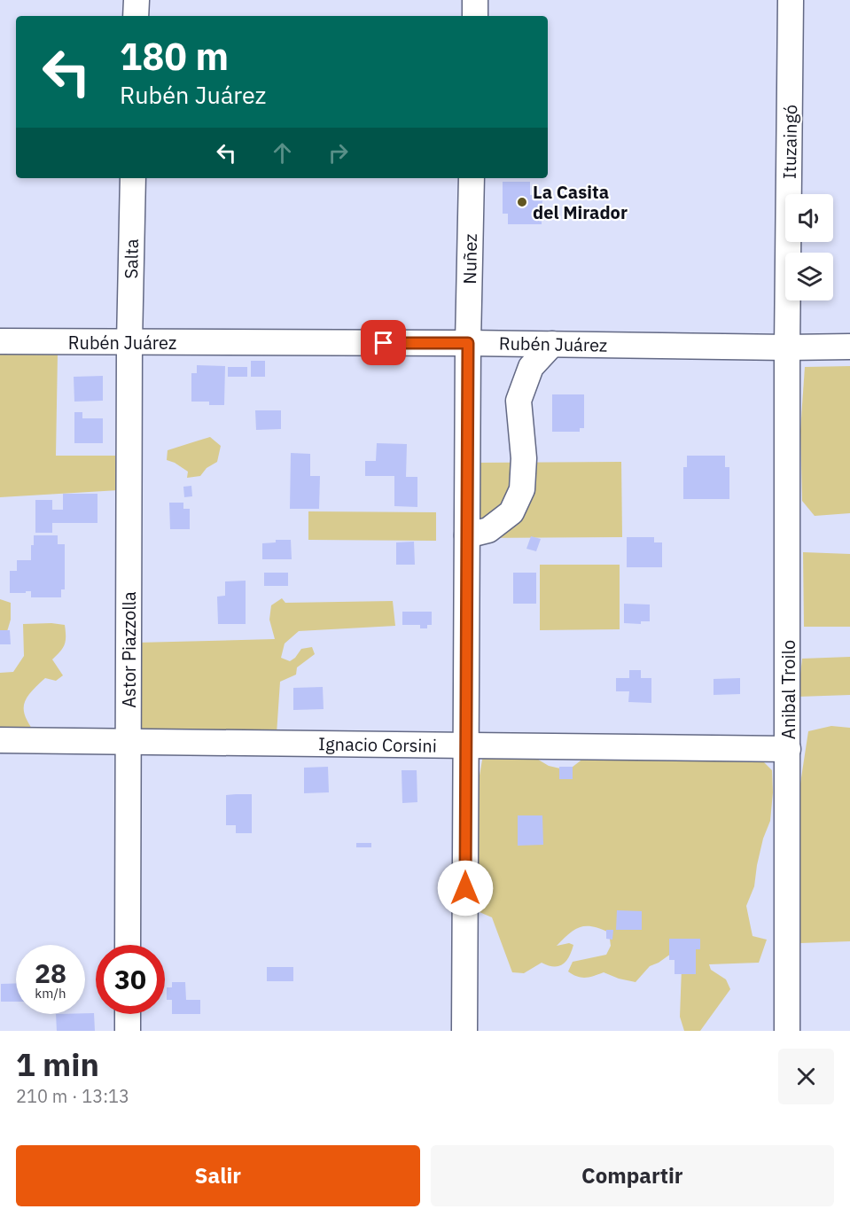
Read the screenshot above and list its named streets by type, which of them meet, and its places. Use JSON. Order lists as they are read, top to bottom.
{
  "streets": {
    "street": [
      "Ituzaingó",
      "Salta",
      "Nuñez",
      "Rubén Juárez",
      "Astor Piazzolla",
      "Anibal Troilo",
      "Ignacio Corsini"
    ]
  },
  "crossings": [
    ["Ituzaingó", "Rubén Juárez"],
    ["Ituzaingó", "Anibal Troilo"],
    ["Salta", "Rubén Juárez"],
    ["Salta", "Astor Piazzolla"],
    ["Nuñez", "Rubén Juárez"],
    ["Nuñez", "Ignacio Corsini"],
    ["Rubén Juárez", "Astor Piazzolla"],
    ["Rubén Juárez", "Anibal Troilo"],
    ["Astor Piazzolla", "Ignacio Corsini"],
    ["Anibal Troilo", "Ignacio Corsini"]
  ],
  "places": ["La Casita del Mirador"],
  "page": {
    "turn": ["180 m", "Rubén Juárez"],
    "speed": "28 km/h",
    "limit": "30",
    "heading": ["1 min", "210 m · 13:13"],
    "buttons": ["Salir", "Compartir"]
  }
}
